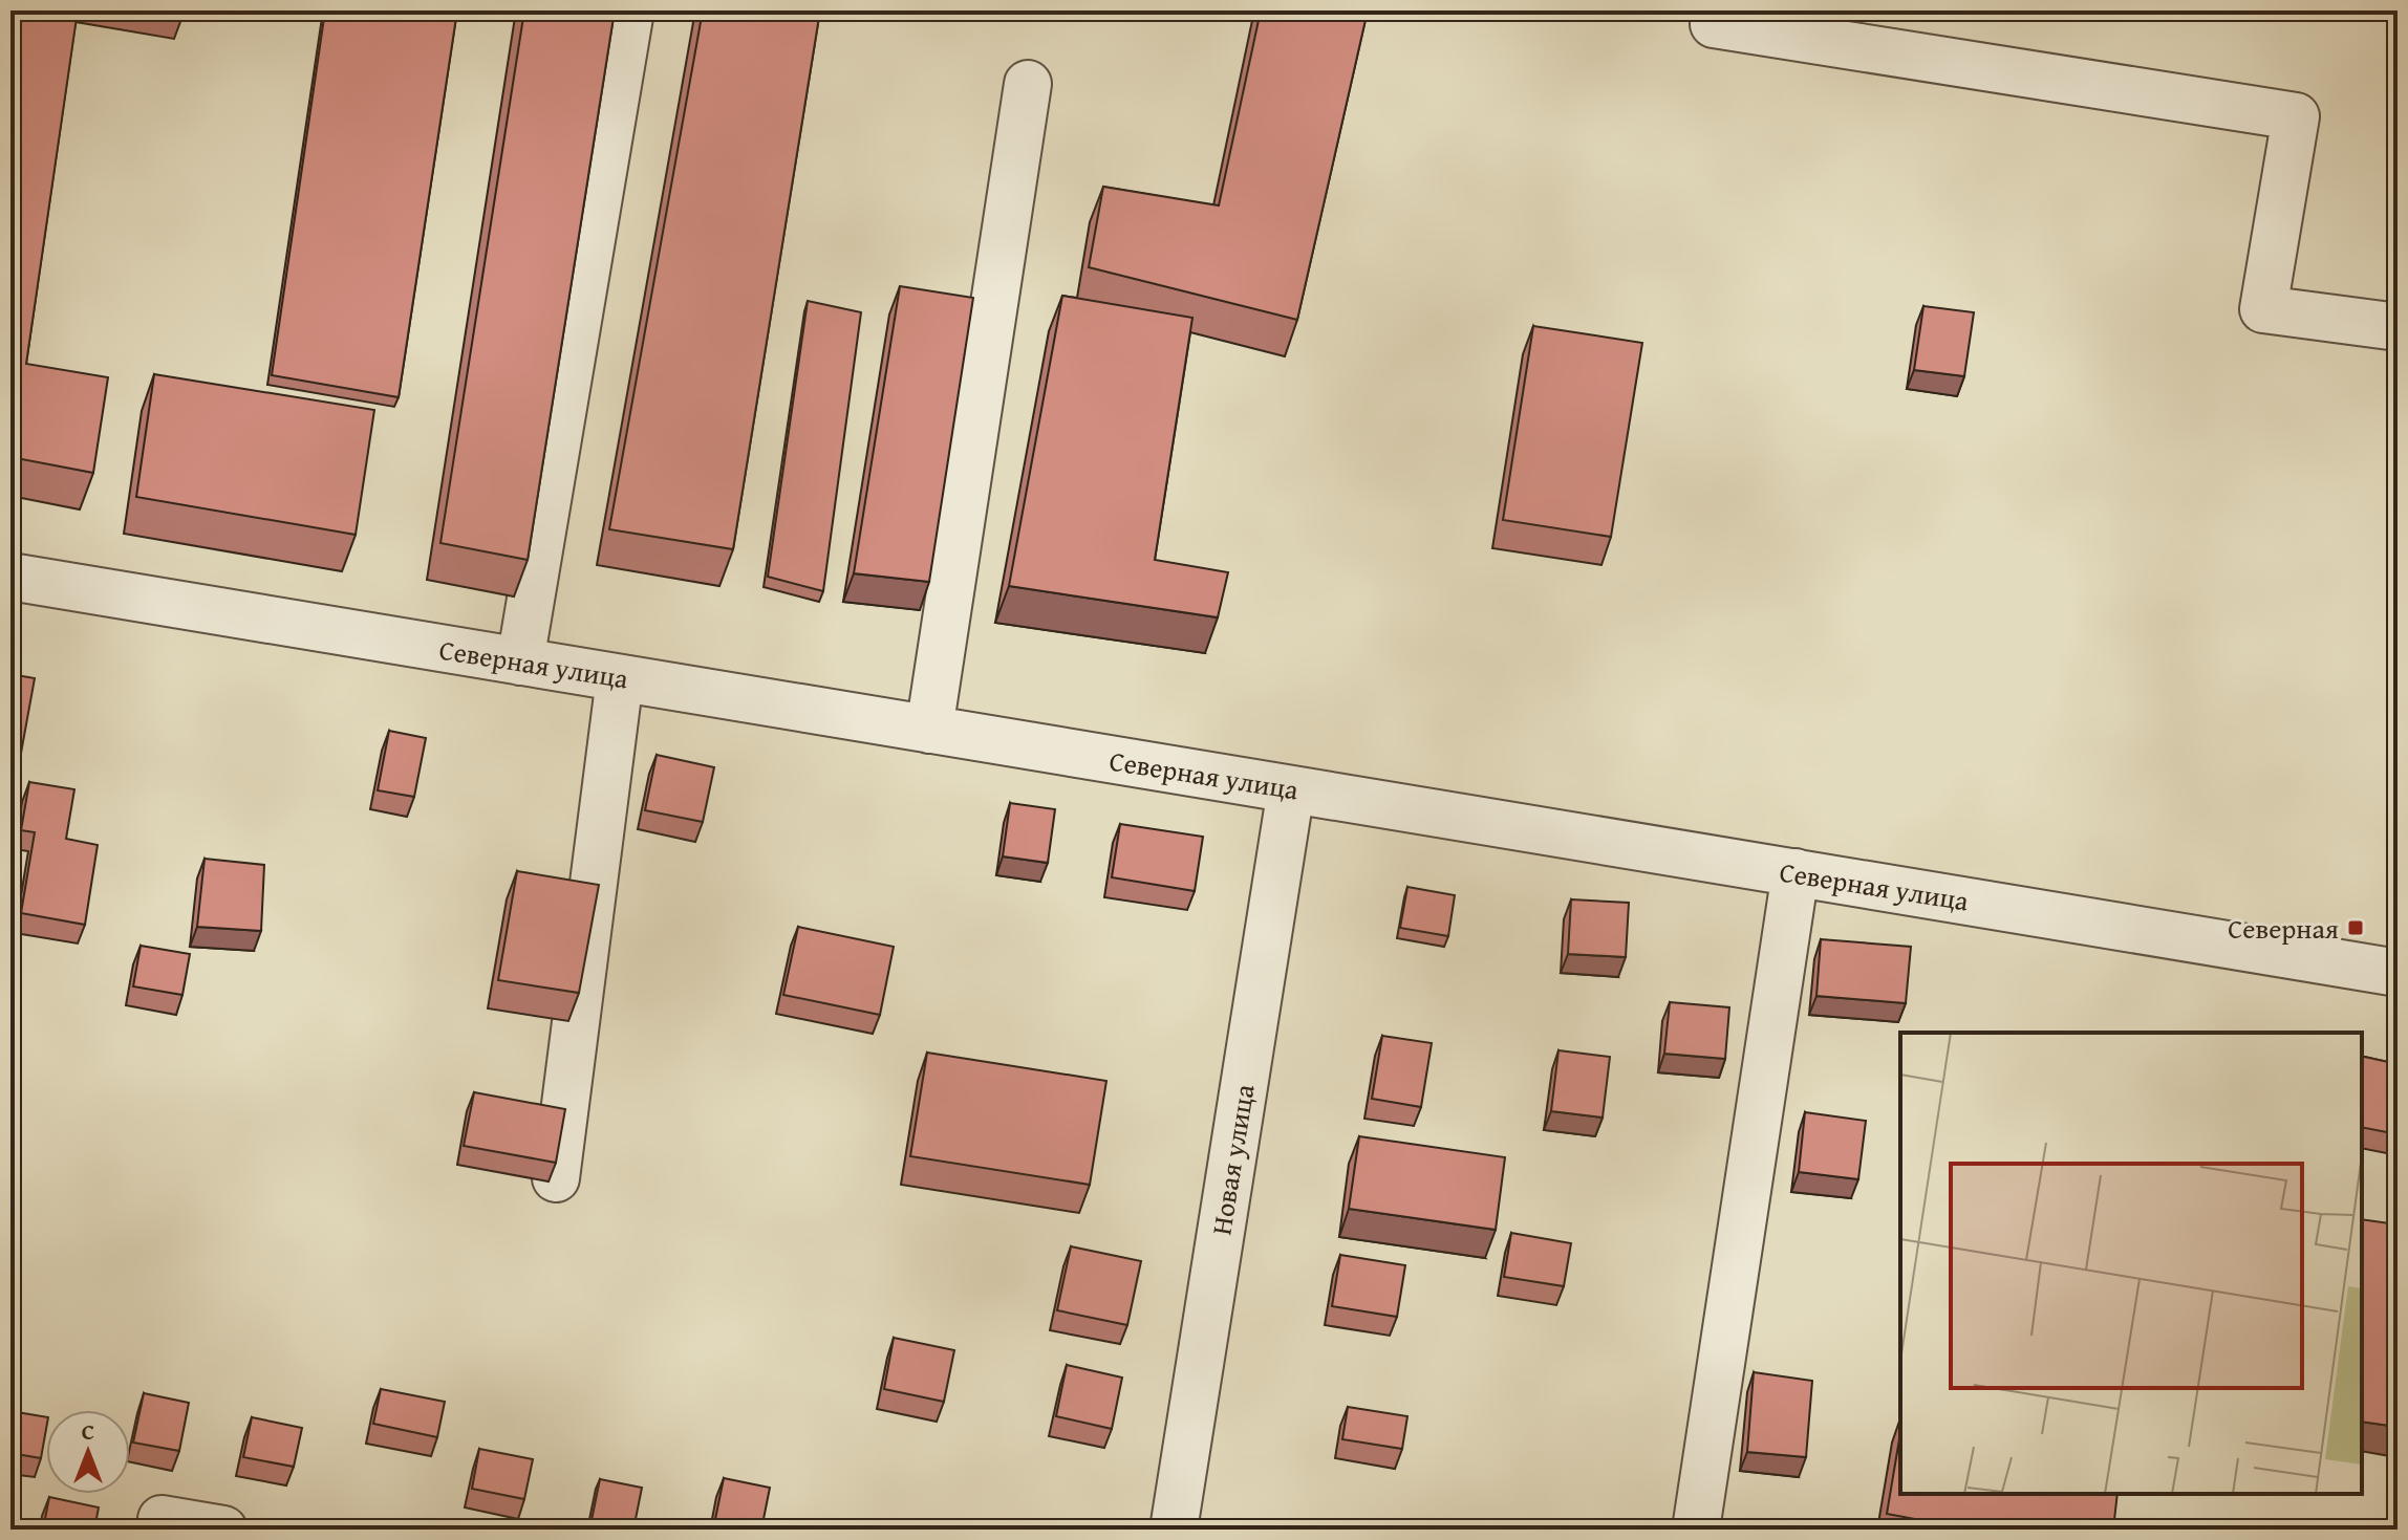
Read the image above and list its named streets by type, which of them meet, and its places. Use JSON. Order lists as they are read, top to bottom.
{
  "streets": {
    "street": ["Северная улица", "Новая улица"]
  },
  "crossings": [
    ["Северная улица", "Новая улица"]
  ],
  "places": {
    "transit": ["Северная"]
  },
  "north": "top"
}
